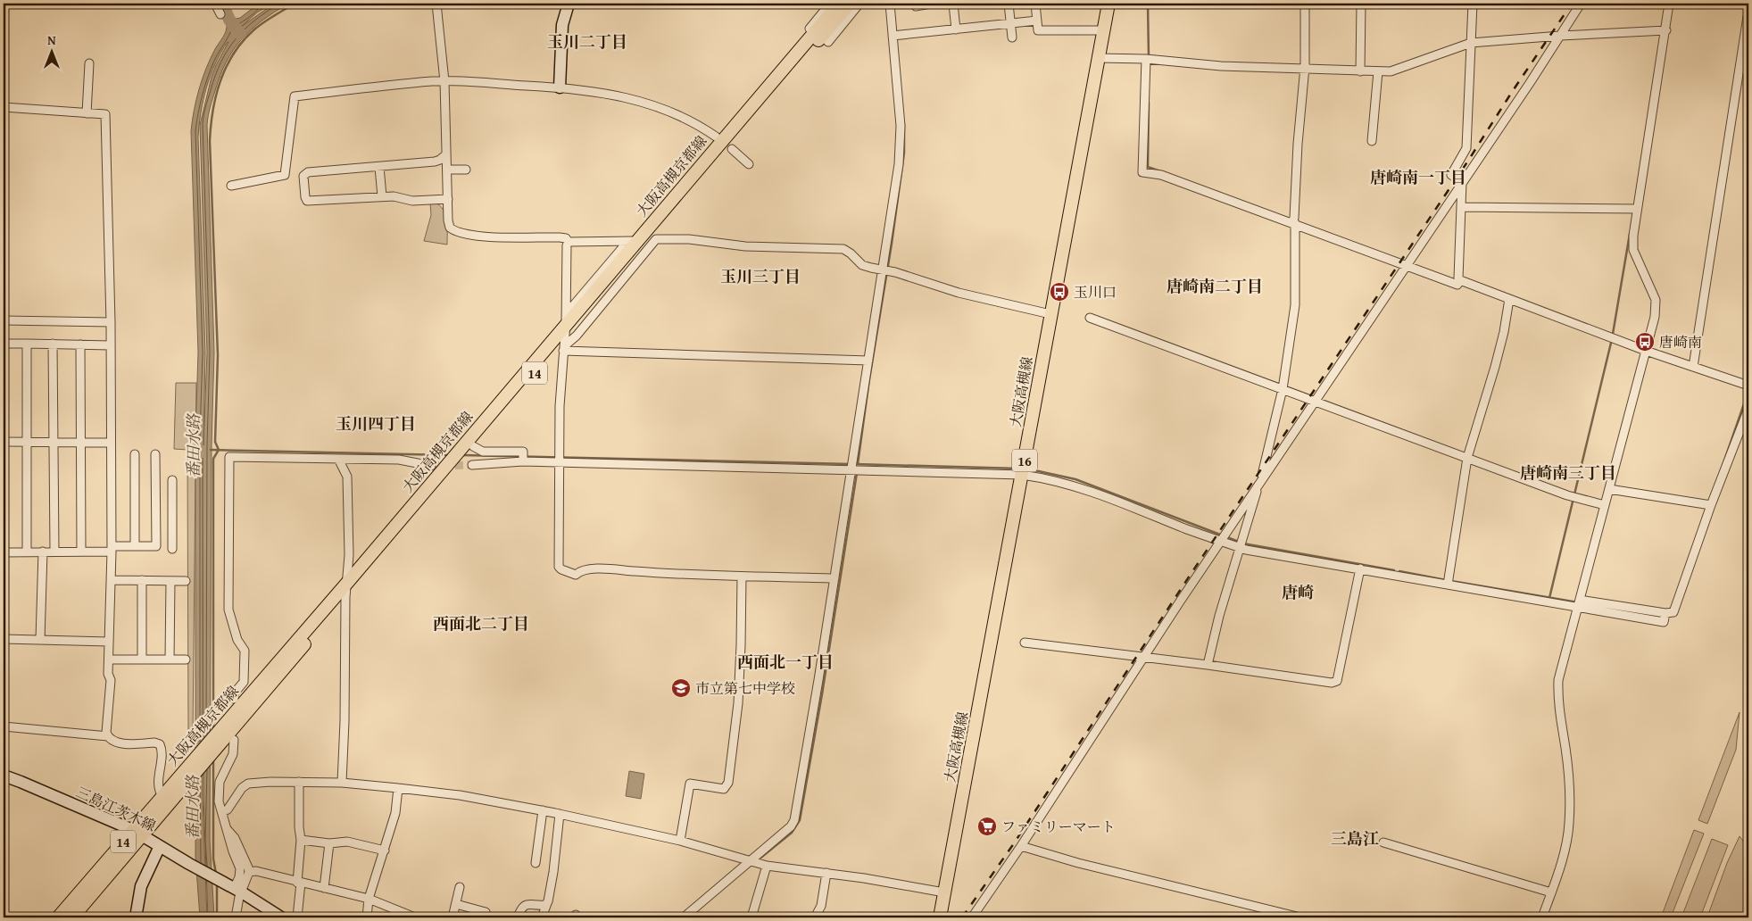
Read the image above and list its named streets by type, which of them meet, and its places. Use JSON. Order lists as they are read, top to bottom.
{
  "streets": {
    "main road": [
      "大阪高槻京都線",
      "14",
      "大阪高槻線",
      "16",
      "三島江茨木線"
    ]
  },
  "crossings": [
    ["大阪高槻京都線", "三島江茨木線"]
  ],
  "districts": [
    "玉川二丁目",
    "唐崎南一丁目",
    "玉川三丁目",
    "唐崎南二丁目",
    "玉川四丁目",
    "唐崎南三丁目",
    "唐崎",
    "西面北二丁目",
    "西面北一丁目",
    "三島江"
  ],
  "water": ["番田水路"],
  "places": {
    "bus stop": ["玉川口", "唐崎南"],
    "school or university": ["市立第七中学校"],
    "supermarket": ["ファミリーマート"]
  },
  "north": "top"
}
